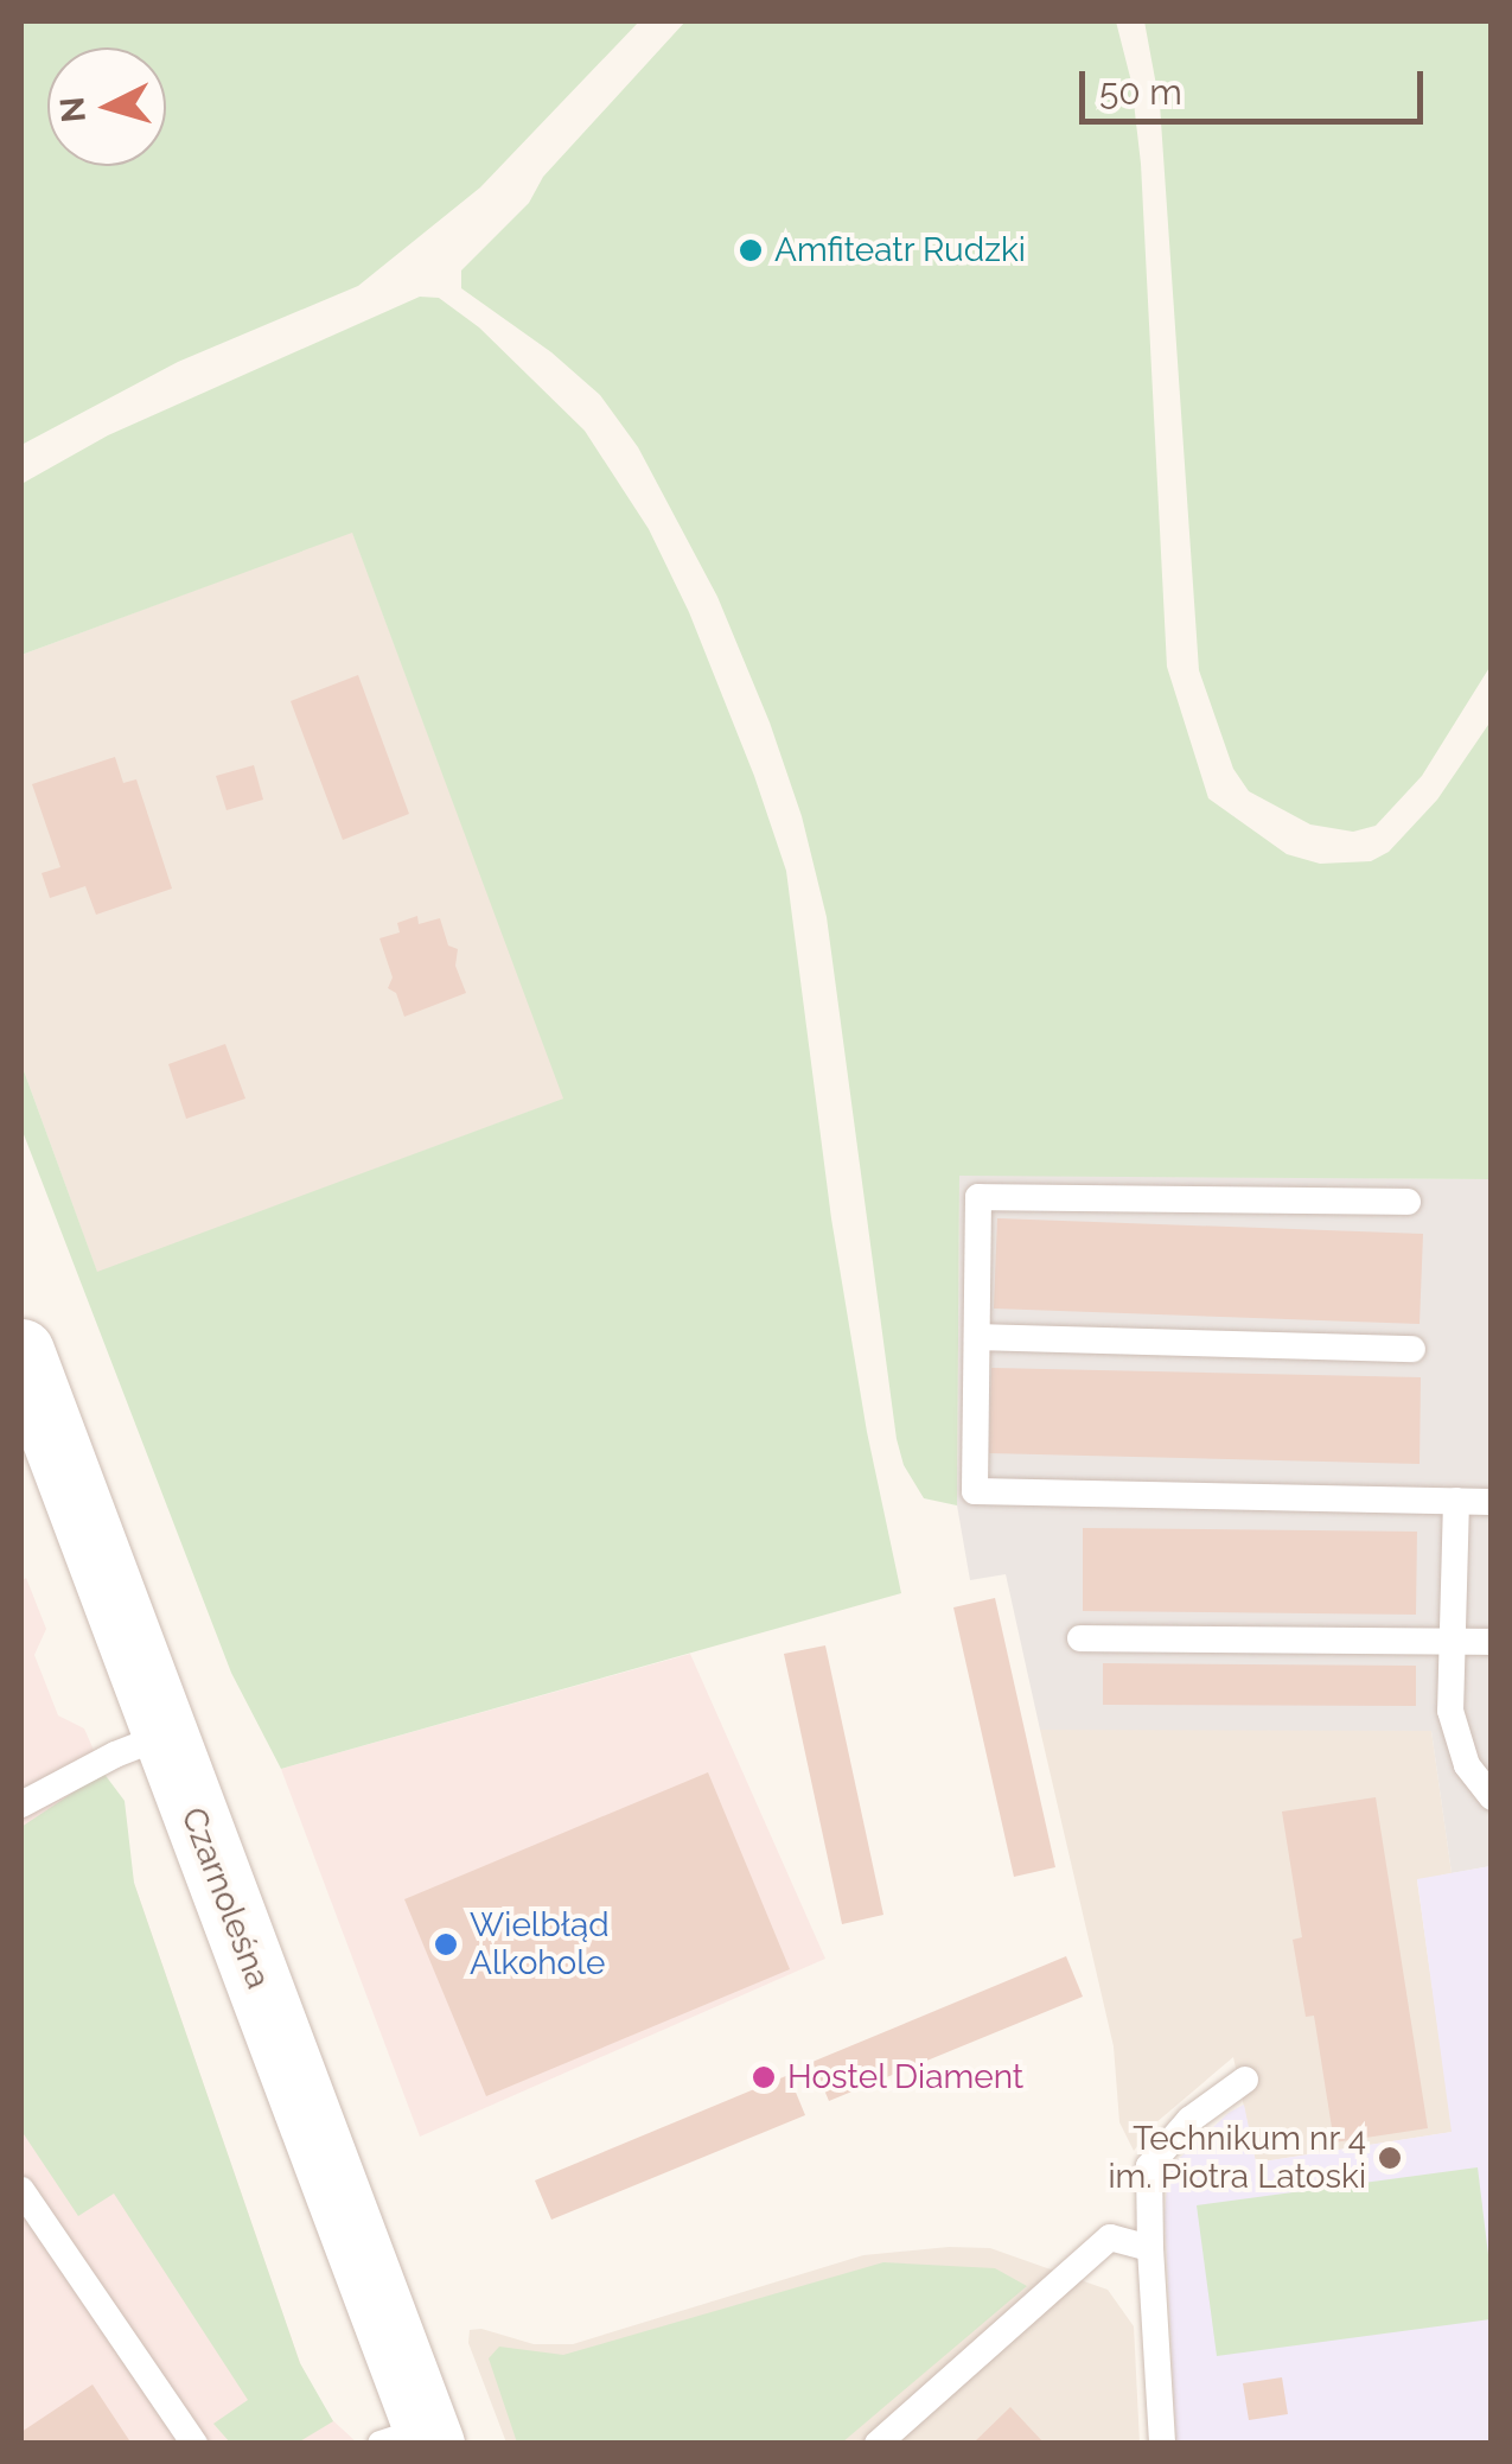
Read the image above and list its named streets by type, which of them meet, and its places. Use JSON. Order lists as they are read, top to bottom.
{
  "streets": {
    "street": ["Czarnoleśna"]
  },
  "places": [
    "Amfiteatr Rudzki",
    "Wielbłąd Alkohole",
    "Hostel Diament",
    "Technikum nr 4 im. Piotra Latoski"
  ],
  "scale_bar": "50 m",
  "north": "left"
}
